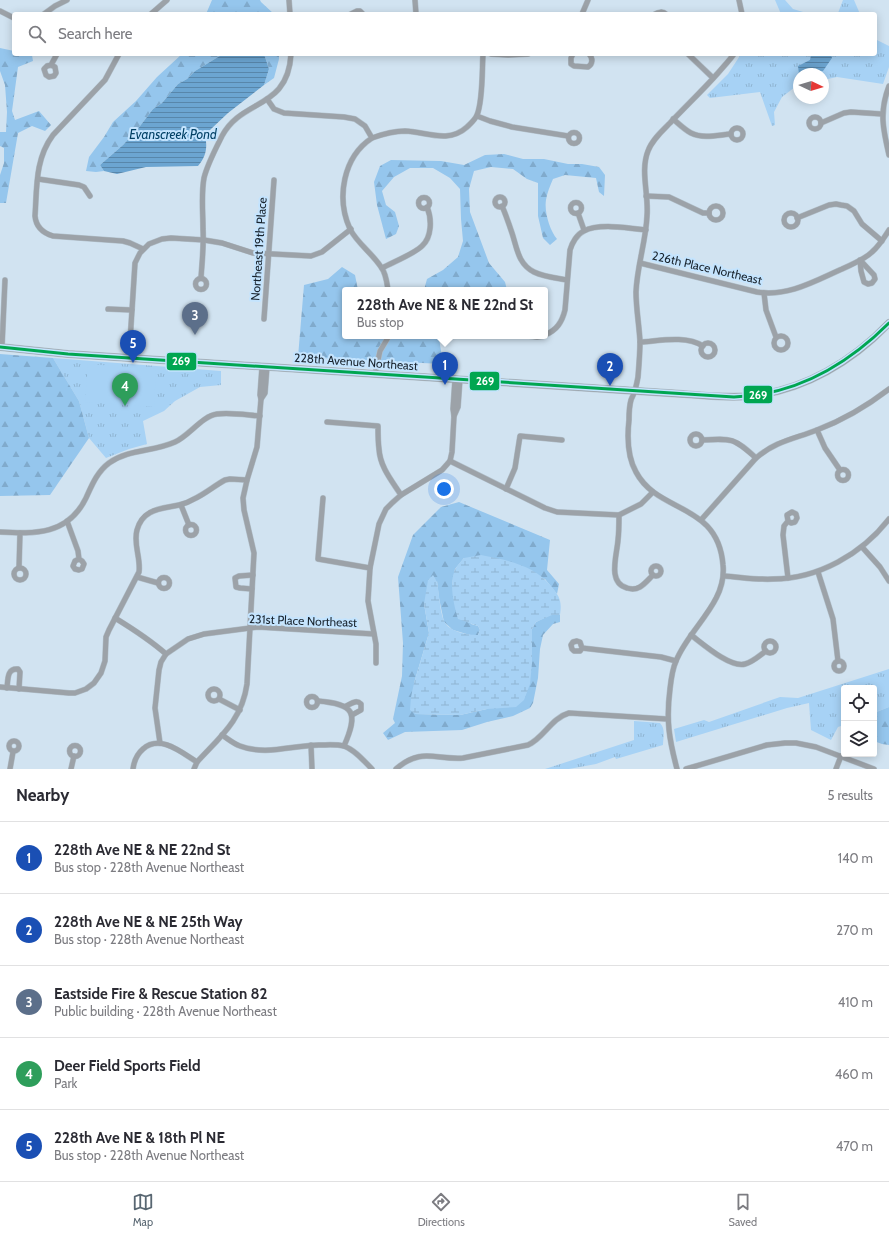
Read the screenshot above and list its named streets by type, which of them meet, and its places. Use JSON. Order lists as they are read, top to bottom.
{
  "streets": {
    "main road": ["228th Avenue Northeast"],
    "street": ["Northeast 19th Place", "226th Place Northeast", "231st Place Northeast"]
  },
  "water": ["Evanscreek Pond"],
  "lines": ["transit line 269"],
  "north": "right",
  "page": {
    "search": "Search here",
    "popup": ["228th Ave NE & NE 22nd St", "Bus stop"],
    "pins": [
      "3",
      "5",
      "1",
      "2",
      "4"
    ],
    "heading": ["Nearby", "5 results"],
    "list": [
      {
        "mark": "1",
        "name": "228th Ave NE & NE 22nd St",
        "note": "Bus stop · 228th Avenue Northeast",
        "value": "140 m"
      },
      {
        "mark": "2",
        "name": "228th Ave NE & NE 25th Way",
        "note": "Bus stop · 228th Avenue Northeast",
        "value": "270 m"
      },
      {
        "mark": "3",
        "name": "Eastside Fire & Rescue Station 82",
        "note": "Public building · 228th Avenue Northeast",
        "value": "410 m"
      },
      {
        "mark": "4",
        "name": "Deer Field Sports Field",
        "note": "Park",
        "value": "460 m"
      },
      {
        "mark": "5",
        "name": "228th Ave NE & 18th Pl NE",
        "note": "Bus stop · 228th Avenue Northeast",
        "value": "470 m"
      }
    ],
    "nav": ["Map", "Directions", "Saved"]
  }
}
